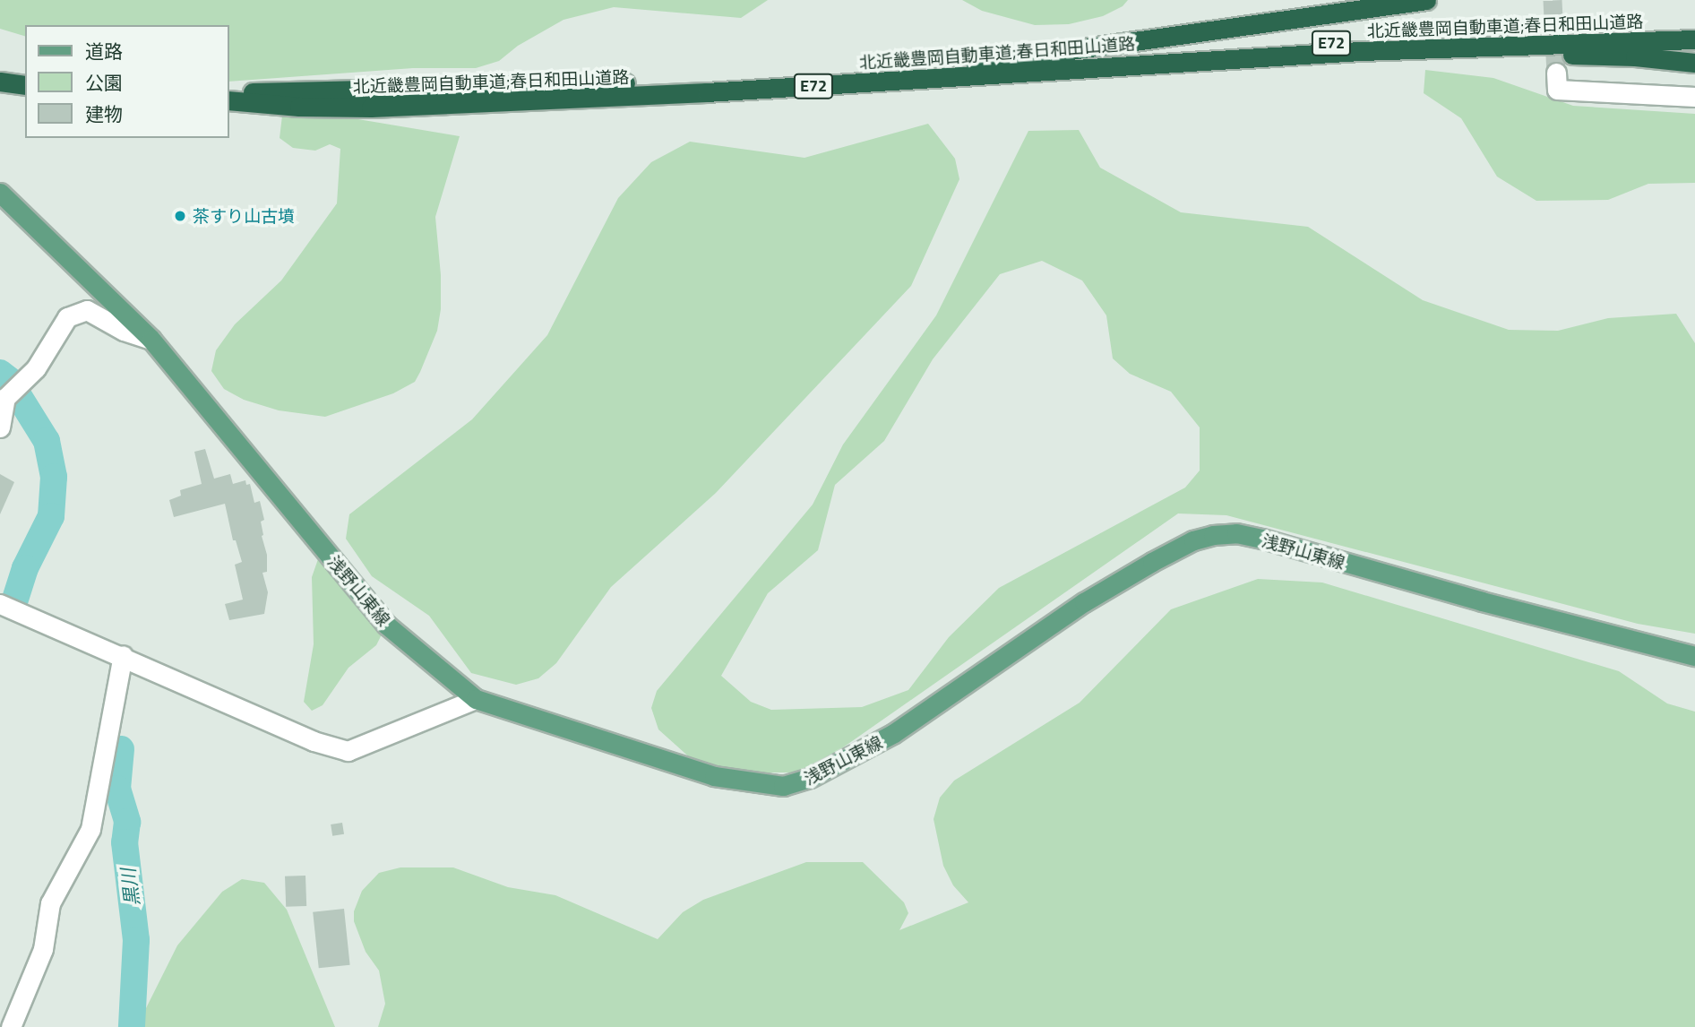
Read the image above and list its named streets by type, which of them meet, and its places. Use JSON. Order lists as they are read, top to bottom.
{
  "streets": {
    "highway": ["北近畿豊岡自動車道;春日和田山道路", "E72"],
    "main road": ["浅野山東線"]
  },
  "water": ["黒川"],
  "places": ["茶すり山古墳"],
  "legend": ["道路", "公園", "建物"]
}
